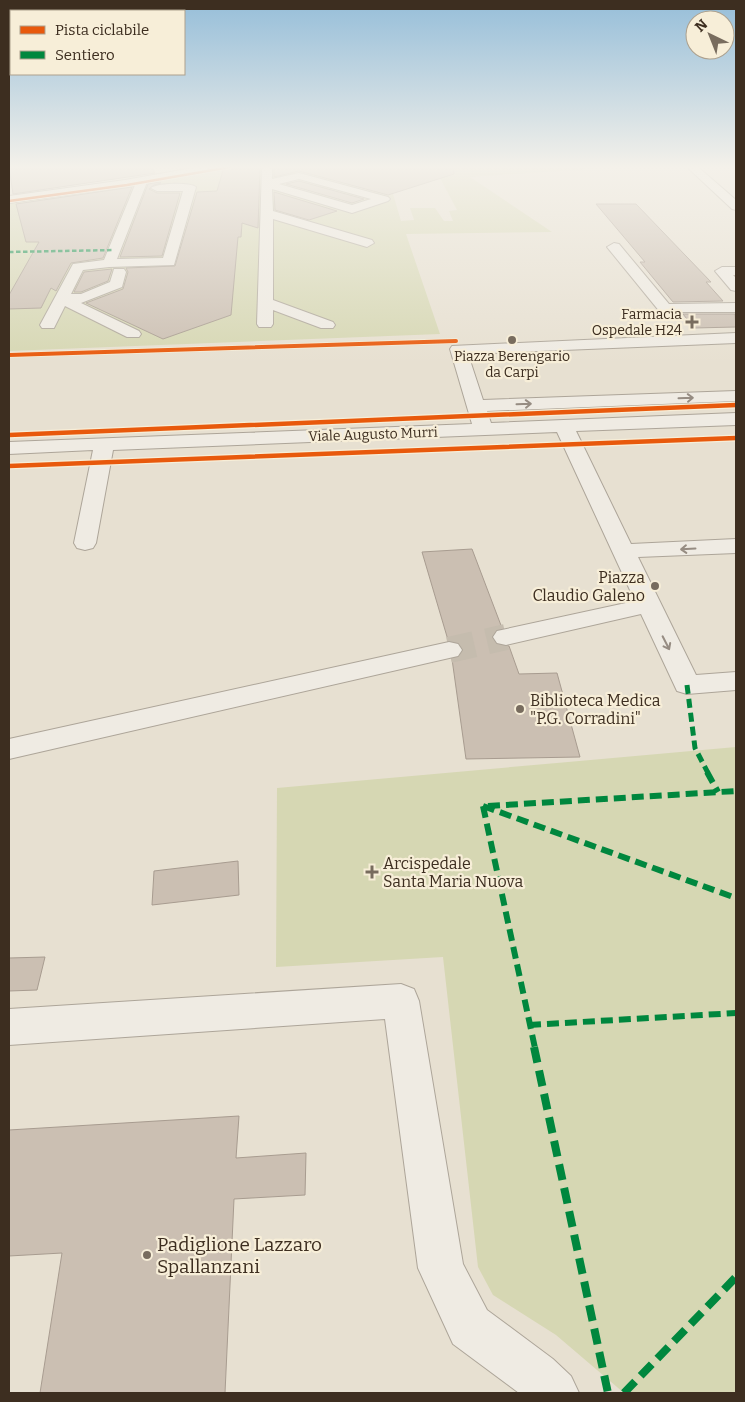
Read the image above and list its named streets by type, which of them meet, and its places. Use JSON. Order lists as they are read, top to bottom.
{
  "streets": {
    "street": ["Viale Augusto Murri"]
  },
  "places": {
    "health": ["Farmacia Ospedale H24", "Arcispedale Santa Maria Nuova"],
    "other": [
      "Piazza Berengario da Carpi",
      "Piazza Claudio Galeno",
      "Biblioteca Medica \"P.G. Corradini\"",
      "Padiglione Lazzaro Spallanzani"
    ]
  },
  "legend": ["Pista ciclabile", "Sentiero"],
  "north": "top left"
}
